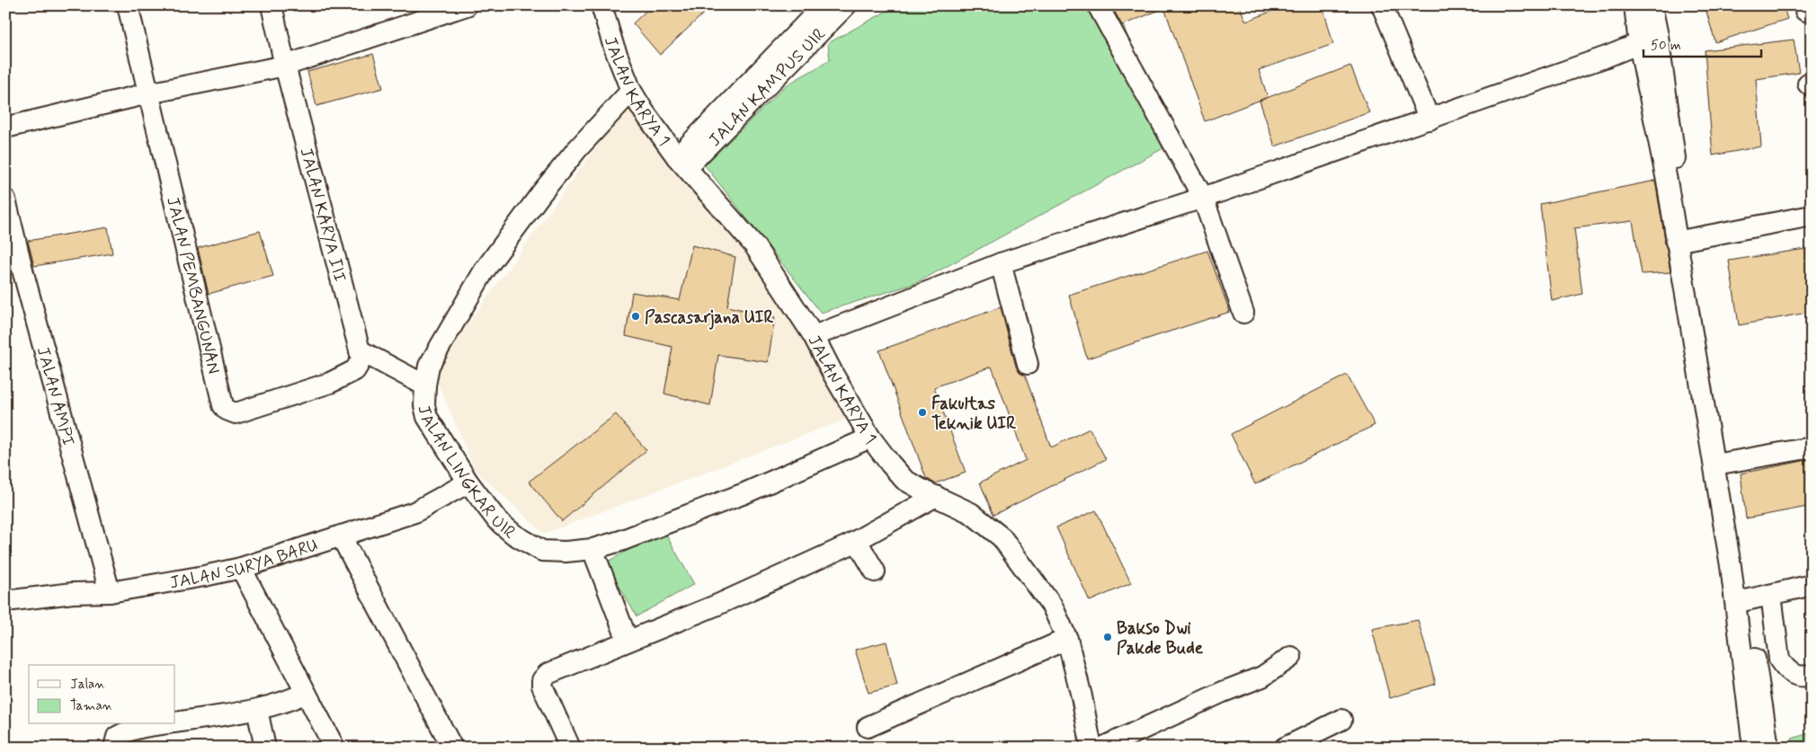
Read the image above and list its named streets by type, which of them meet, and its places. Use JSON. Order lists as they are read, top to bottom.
{
  "streets": {
    "street": [
      "JALAN KAMPUS UIR",
      "JALAN KARYA 1",
      "JALAN KARYA III",
      "JALAN PEMBANGUNAN",
      "JALAN AMPI",
      "JALAN LINGKAR UIR",
      "JALAN SURYA BARU"
    ]
  },
  "crossings": [
    ["JALAN KAMPUS UIR", "JALAN KARYA 1"],
    ["JALAN KARYA 1", "JALAN LINGKAR UIR"],
    ["JALAN KARYA III", "JALAN PEMBANGUNAN"],
    ["JALAN AMPI", "JALAN SURYA BARU"],
    ["JALAN LINGKAR UIR", "JALAN SURYA BARU"]
  ],
  "places": ["Pascasarjana UIR", "Fakultas Teknik UIR", "Bakso Dwi Pakde Bude"],
  "legend": ["Jalan", "Taman"],
  "scale_bar": "50 m"
}
